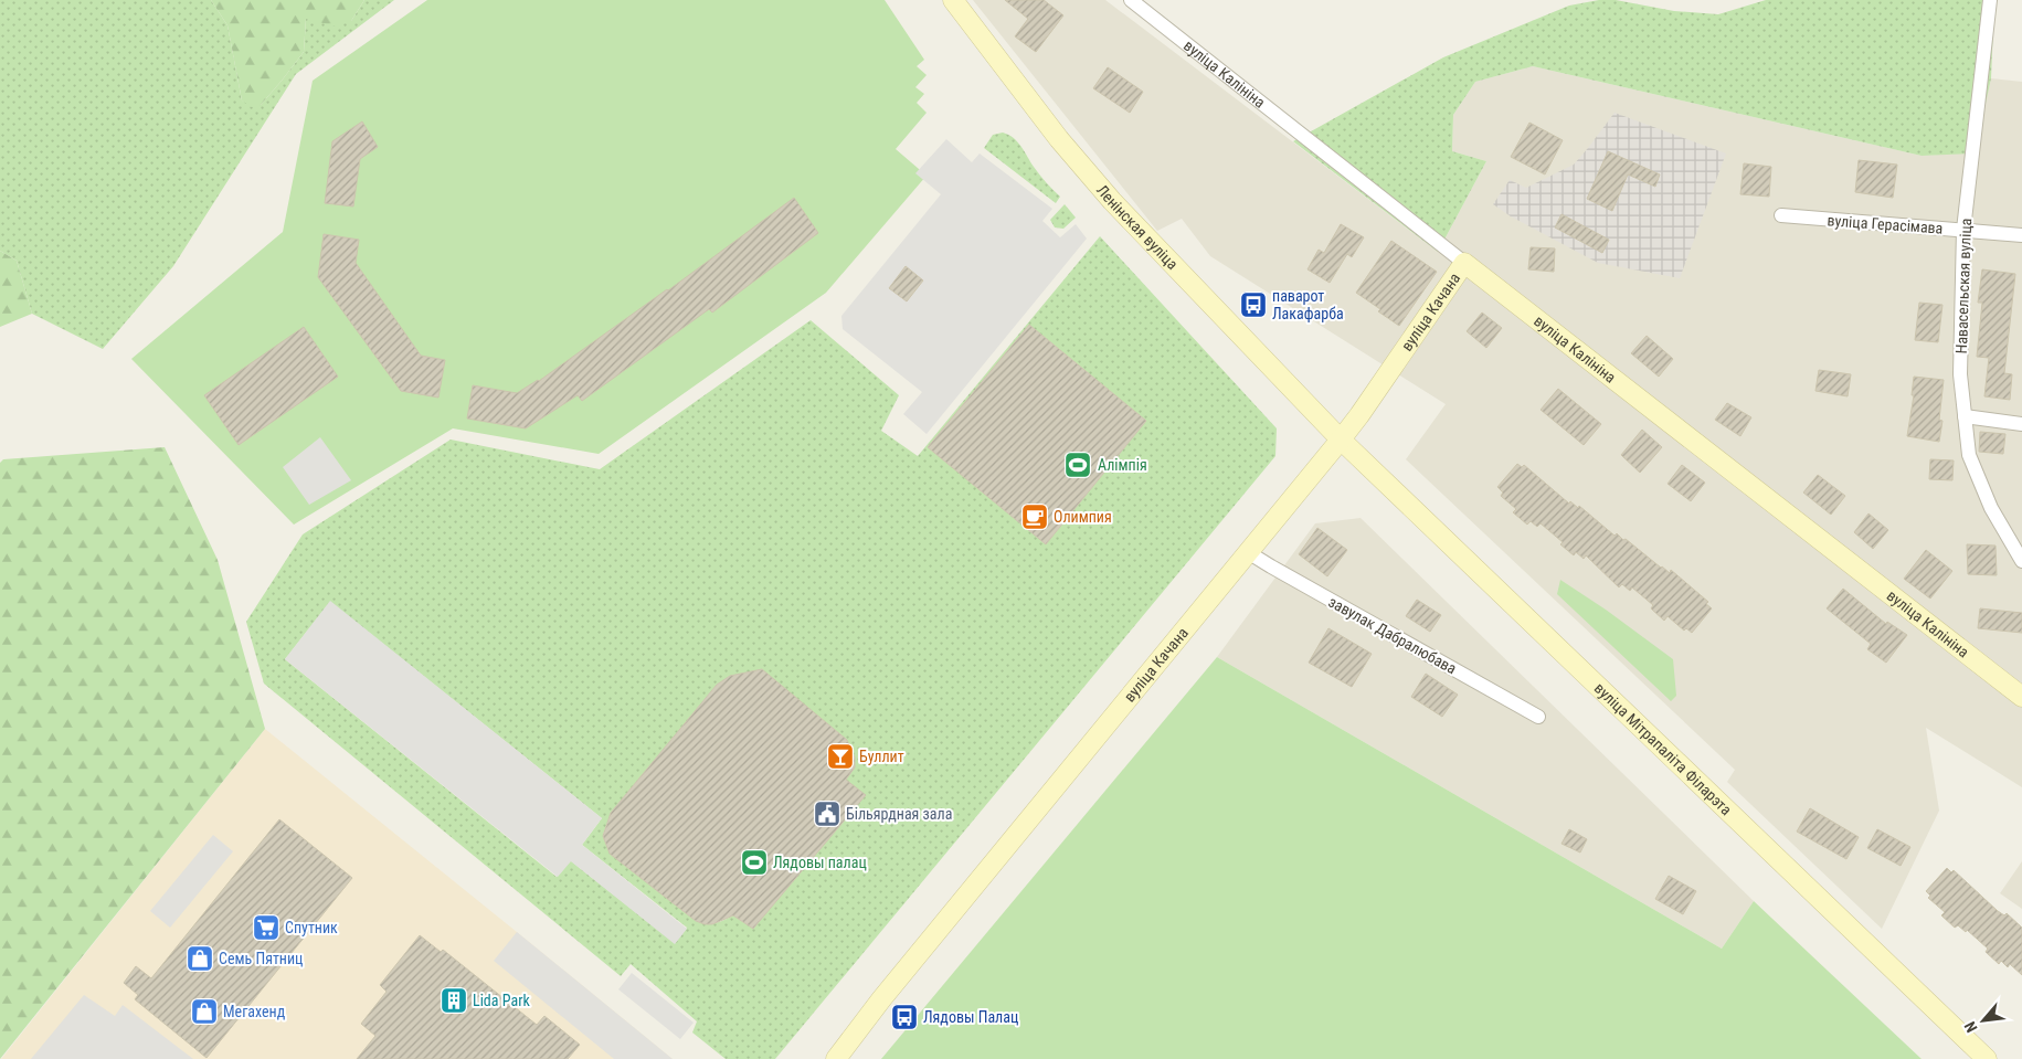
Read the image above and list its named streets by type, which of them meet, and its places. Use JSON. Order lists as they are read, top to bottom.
{
  "streets": {
    "main road": [
      "вуліца Калініна",
      "Ленінская вуліца",
      "вуліца Качана",
      "вуліца Мітрапаліта Філарэта"
    ],
    "street": ["вуліца Герасімава", "Навасельская вуліца", "завулак Дабралюбава"]
  },
  "crossings": [
    ["вуліца Калініна", "вуліца Качана"],
    ["вуліца Герасімава", "Навасельская вуліца"],
    ["Ленінская вуліца", "вуліца Качана"],
    ["Ленінская вуліца", "вуліца Мітрапаліта Філарэта"],
    ["вуліца Качана", "завулак Дабралюбава"],
    ["вуліца Качана", "вуліца Мітрапаліта Філарэта"]
  ],
  "places": {
    "bus stop": ["паварот Лакафарба", "Лядовы Палац"],
    "sports": ["Алімпія", "Лядовы палац"],
    "cafe": ["Олимпия"],
    "bar": ["Буллит"],
    "public building": ["Більярдная зала"],
    "supermarket": ["Спутник"],
    "shop": ["Семь Пятниц", "Мегахенд"],
    "building": ["Lida Park"]
  },
  "north": "bottom left"
}
